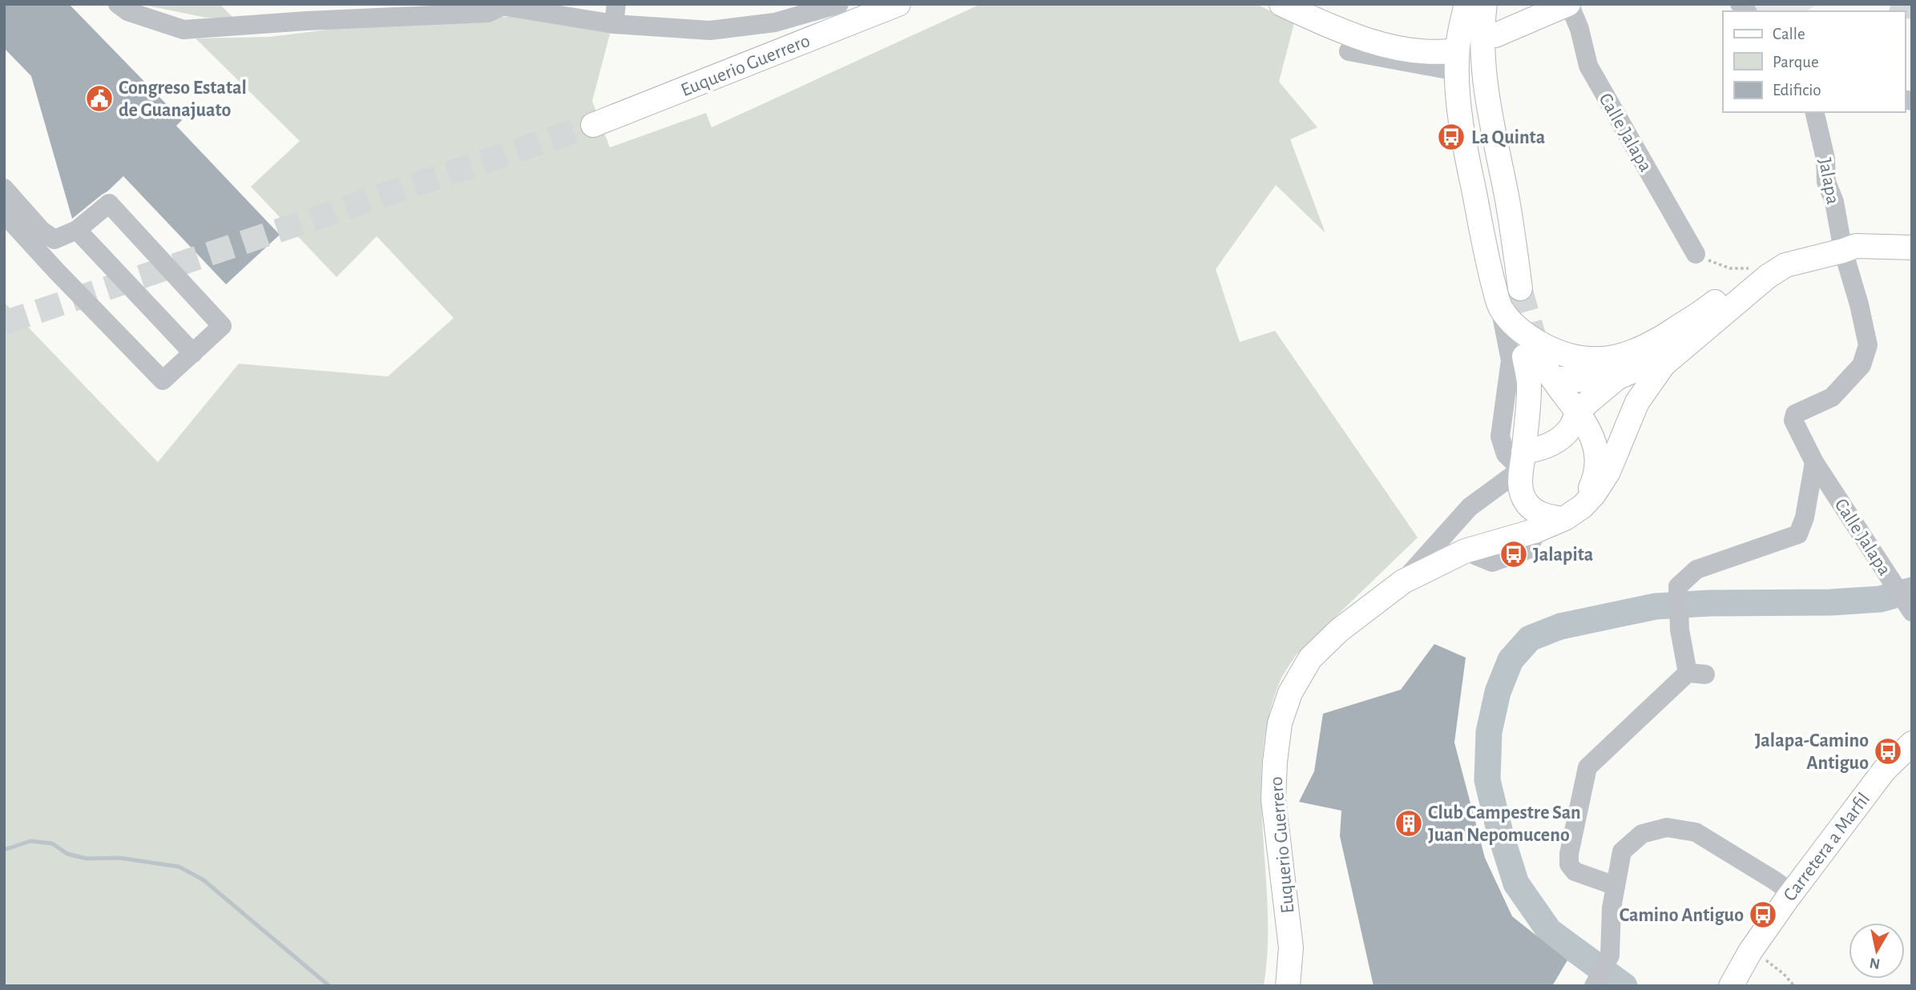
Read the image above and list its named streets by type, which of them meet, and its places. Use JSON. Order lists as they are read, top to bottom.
{
  "streets": {
    "main road": ["Euquerio Guerrero", "Carretera a Marfil"],
    "street": ["Calle Jalapa", "Jalapa"]
  },
  "crossings": [
    ["Calle Jalapa", "Jalapa"]
  ],
  "places": {
    "public building": ["Congreso Estatal de Guanajuato"],
    "bus stop": [
      "La Quinta",
      "Jalapita",
      "Jalapa-Camino Antiguo",
      "Camino Antiguo"
    ],
    "building": ["Club Campestre San Juan Nepomuceno"]
  },
  "legend": ["Calle", "Parque", "Edificio"],
  "north": "bottom"
}
